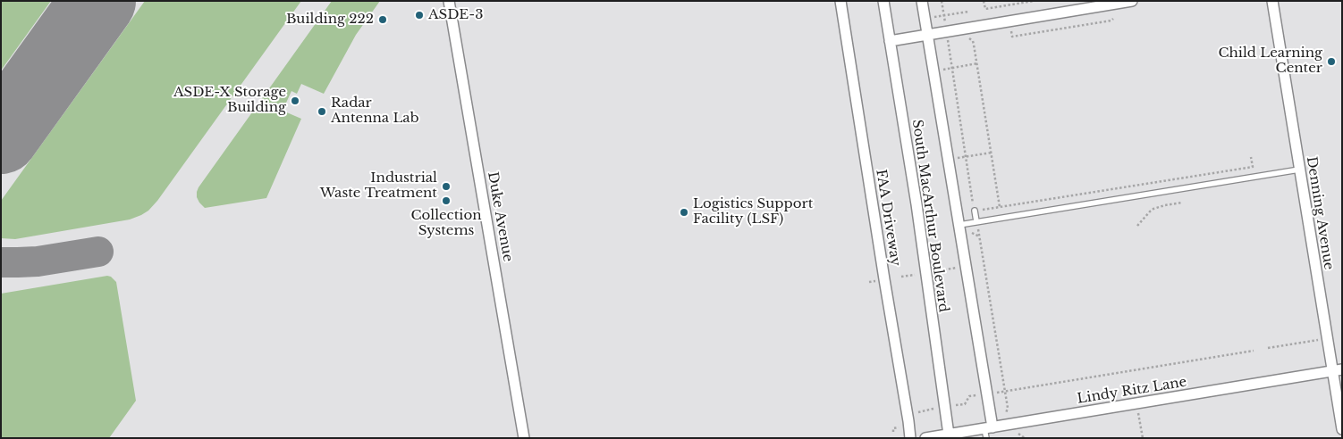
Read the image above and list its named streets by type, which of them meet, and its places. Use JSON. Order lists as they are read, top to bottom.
{
  "streets": {
    "street": [
      "Denning Avenue",
      "South MacArthur Boulevard",
      "Duke Avenue",
      "FAA Driveway",
      "Lindy Ritz Lane"
    ]
  },
  "crossings": [
    ["Denning Avenue", "Lindy Ritz Lane"],
    ["South MacArthur Boulevard", "Lindy Ritz Lane"]
  ],
  "places": [
    "ASDE-3",
    "Building 222",
    "Child Learning Center",
    "ASDE-X Storage Building",
    "Radar Antenna Lab",
    "Industrial Waste Treatment",
    "Collection Systems",
    "Logistics Support Facility (LSF)"
  ]
}
